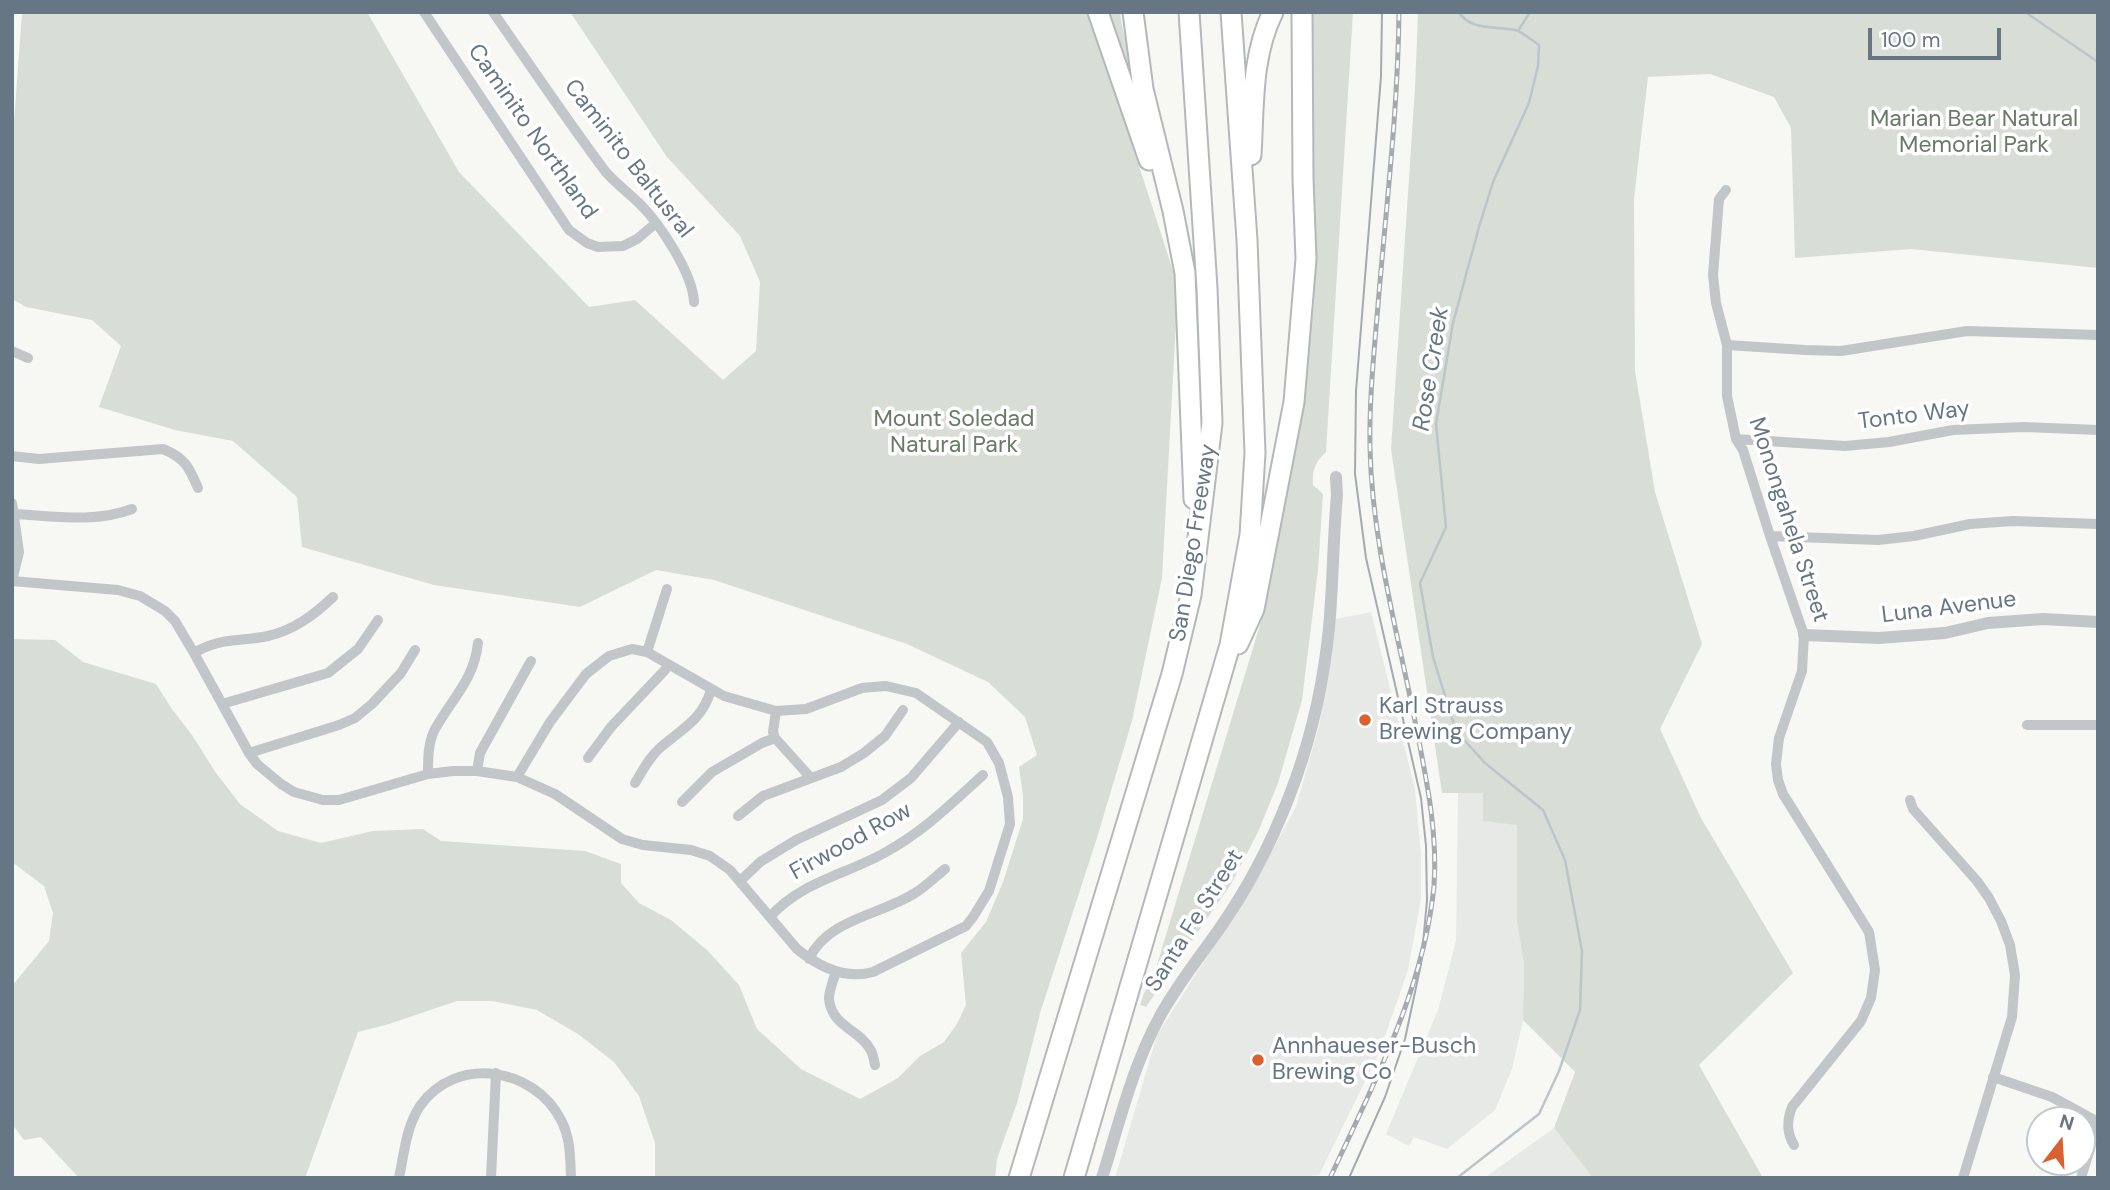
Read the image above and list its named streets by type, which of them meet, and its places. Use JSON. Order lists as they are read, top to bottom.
{
  "streets": {
    "highway": ["San Diego Freeway"],
    "street": [
      "Caminito Northland",
      "Caminito Baltusral",
      "Tonto Way",
      "Monongahela Street",
      "Luna Avenue",
      "Firwood Row",
      "Santa Fe Street"
    ]
  },
  "crossings": [
    ["Caminito Northland", "Caminito Baltusral"],
    ["Tonto Way", "Monongahela Street"],
    ["Monongahela Street", "Luna Avenue"]
  ],
  "water": ["Rose Creek"],
  "parks": ["Marian Bear Natural Memorial Park", "Mount Soledad Natural Park"],
  "places": ["Karl Strauss Brewing Company", "Annhaueser-Busch Brewing Co"],
  "scale_bar": "100 m",
  "north": "top"
}
